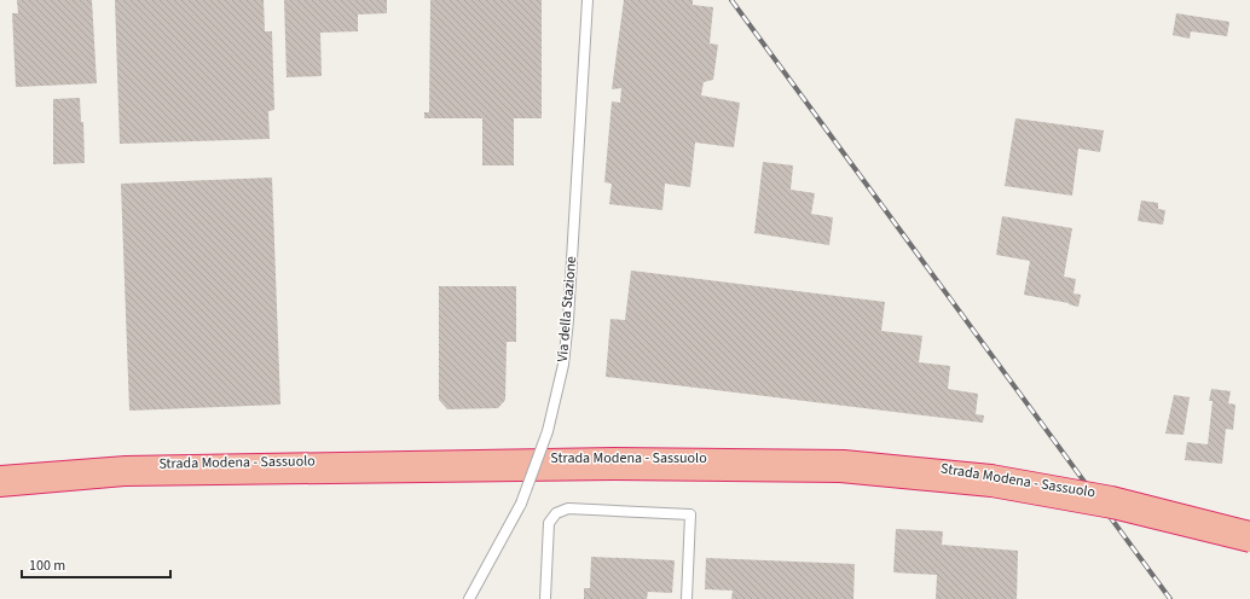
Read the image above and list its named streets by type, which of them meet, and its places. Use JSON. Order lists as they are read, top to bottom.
{
  "streets": {
    "highway": ["Strada Modena - Sassuolo"],
    "street": ["Via della Stazione"]
  },
  "scale_bar": "100 m"
}
